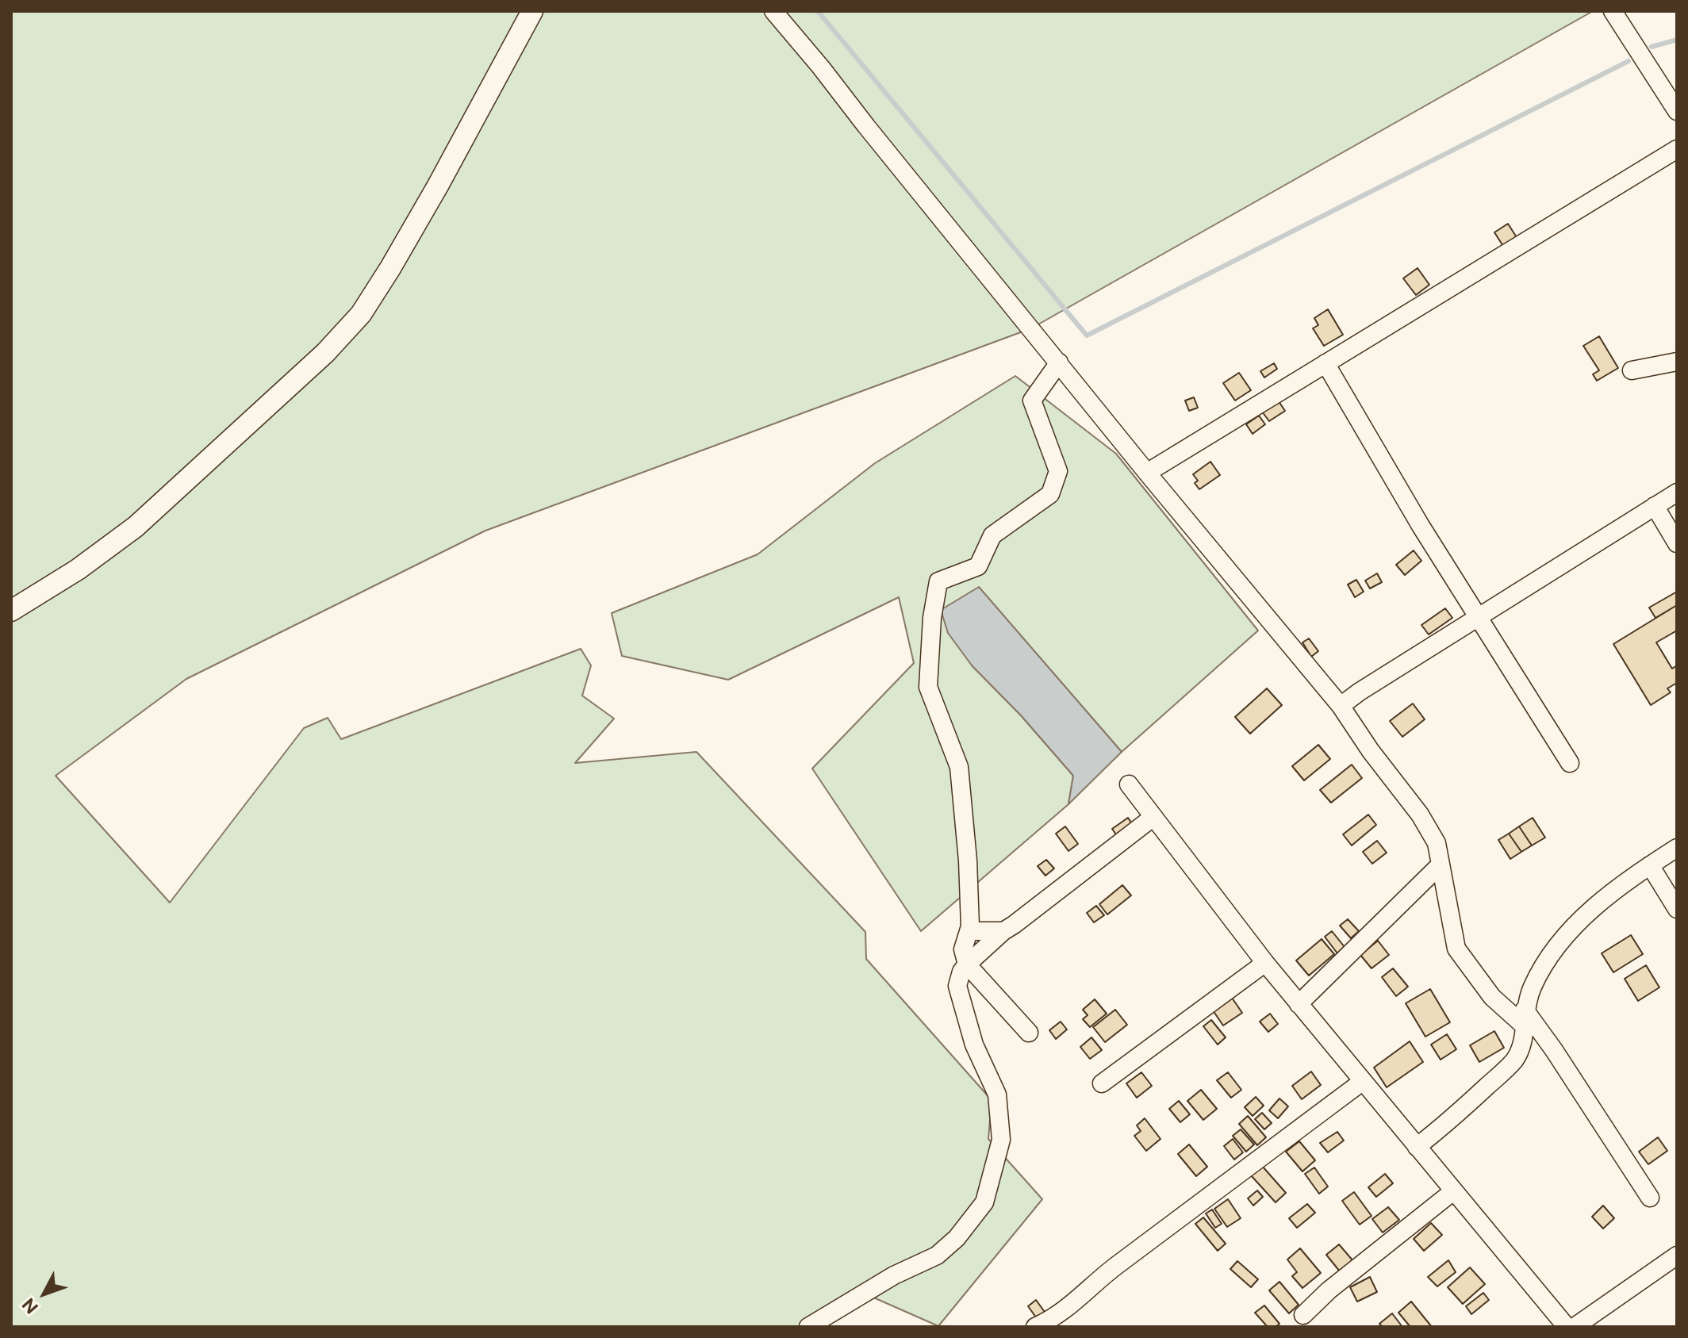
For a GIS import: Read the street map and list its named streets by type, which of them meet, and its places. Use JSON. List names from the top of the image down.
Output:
{
  "north": "bottom left"
}
